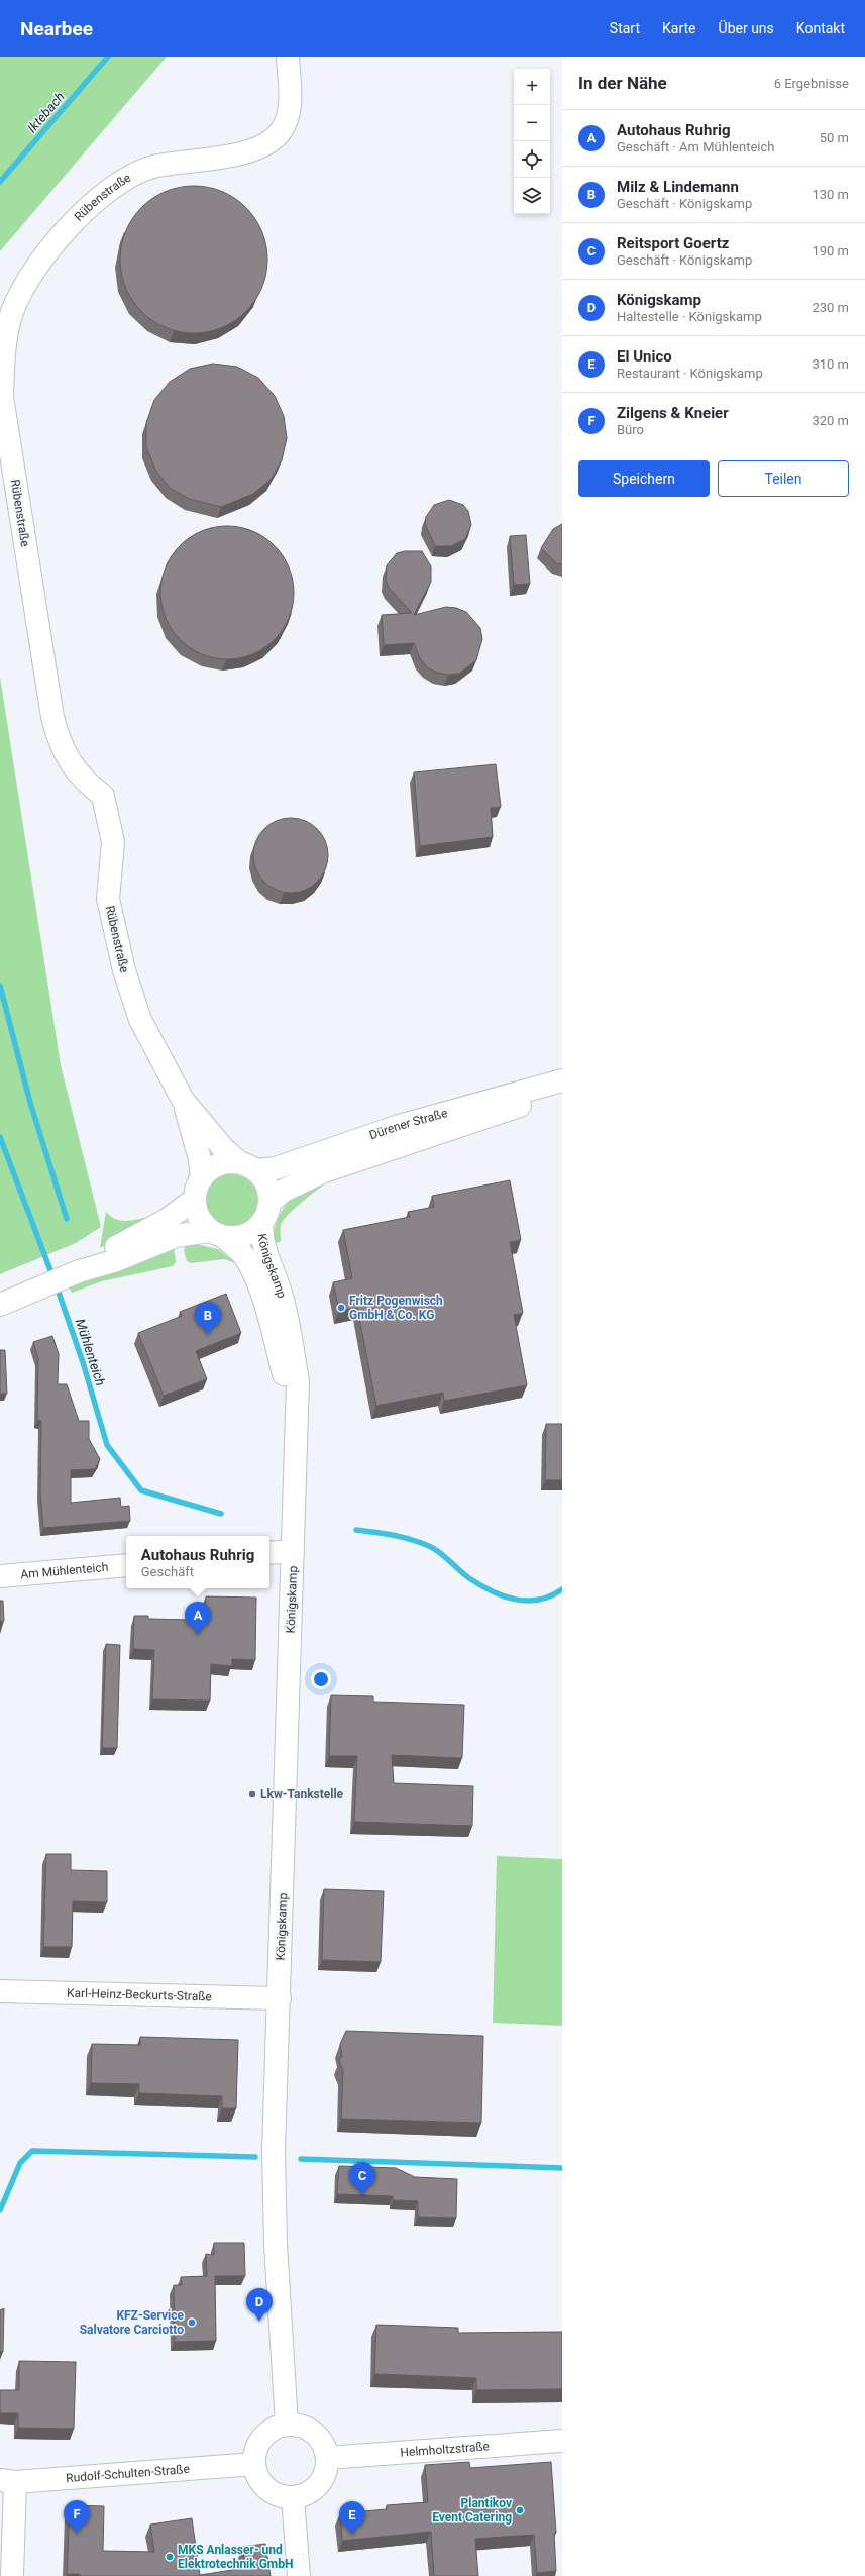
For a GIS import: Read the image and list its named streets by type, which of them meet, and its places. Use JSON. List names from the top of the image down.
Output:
{
  "streets": {
    "street": [
      "Rübenstraße",
      "Dürener Straße",
      "Königskamp",
      "Am Mühlenteich",
      "Karl-Heinz-Beckurts-Straße",
      "Helmholtzstraße",
      "Rudolf-Schulten-Straße"
    ]
  },
  "crossings": [
    ["Rübenstraße", "Dürener Straße"],
    ["Rübenstraße", "Königskamp"],
    ["Dürener Straße", "Königskamp"],
    ["Königskamp", "Karl-Heinz-Beckurts-Straße"],
    ["Königskamp", "Helmholtzstraße"],
    ["Königskamp", "Rudolf-Schulten-Straße"],
    ["Helmholtzstraße", "Rudolf-Schulten-Straße"]
  ],
  "water": ["Iktebach", "Mühlenteich"],
  "places": [
    "Fritz Pogenwisch GmbH & Co. KG",
    "Lkw-Tankstelle",
    "KFZ-Service Salvatore Carciotto",
    "Plantikov Event Catering",
    "MKS Anlasser- und Elektrotechnik GmbH"
  ],
  "page": {
    "header": "Nearbee",
    "nav": [
      "Start",
      "Karte",
      "Über uns",
      "Kontakt"
    ],
    "heading": ["In der Nähe", "6 Ergebnisse"],
    "map_buttons": ["+", "−"],
    "list": [
      {
        "mark": "A",
        "name": "Autohaus Ruhrig",
        "note": "Geschäft · Am Mühlenteich",
        "value": "50 m"
      },
      {
        "mark": "B",
        "name": "Milz & Lindemann",
        "note": "Geschäft · Königskamp",
        "value": "130 m"
      },
      {
        "mark": "C",
        "name": "Reitsport Goertz",
        "note": "Geschäft · Königskamp",
        "value": "190 m"
      },
      {
        "mark": "D",
        "name": "Königskamp",
        "note": "Haltestelle · Königskamp",
        "value": "230 m"
      },
      {
        "mark": "E",
        "name": "El Unico",
        "note": "Restaurant · Königskamp",
        "value": "310 m"
      },
      {
        "mark": "F",
        "name": "Zilgens & Kneier",
        "note": "Büro",
        "value": "320 m"
      }
    ],
    "buttons": ["Speichern", "Teilen"],
    "pins": [
      "B",
      "A",
      "C",
      "D",
      "F",
      "E"
    ],
    "popup": ["Autohaus Ruhrig", "Geschäft"]
  }
}
